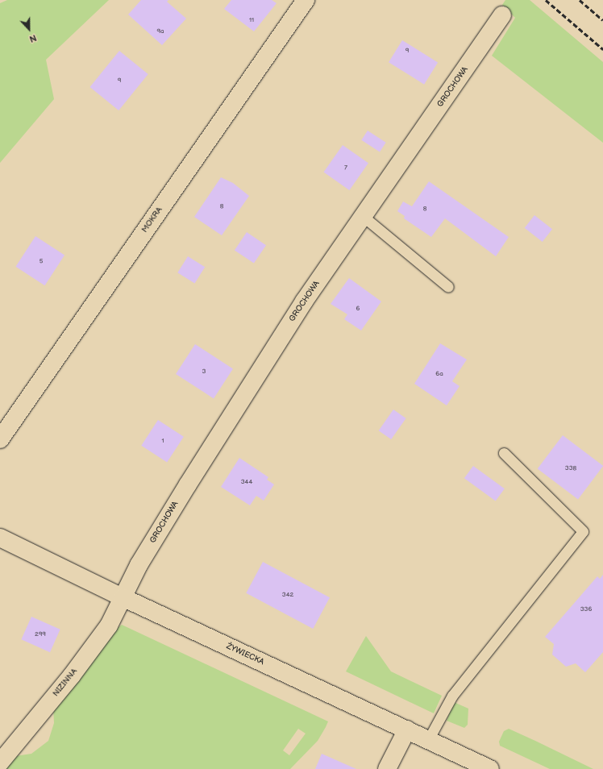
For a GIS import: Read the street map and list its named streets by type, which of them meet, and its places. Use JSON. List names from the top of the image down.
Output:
{
  "streets": {
    "street": [
      "GROCHOWA",
      "MOKRA",
      "ŻYWIECKA",
      "NIZINNA"
    ]
  },
  "crossings": [
    ["GROCHOWA", "ŻYWIECKA"],
    ["GROCHOWA", "NIZINNA"],
    ["ŻYWIECKA", "NIZINNA"]
  ],
  "house_numbers": [
    "11",
    "9a",
    "9",
    "9",
    "7",
    "8",
    "8",
    "5",
    "6",
    "3",
    "6a",
    "1",
    "338",
    "344",
    "342",
    "336",
    "299"
  ],
  "north": "bottom"
}
